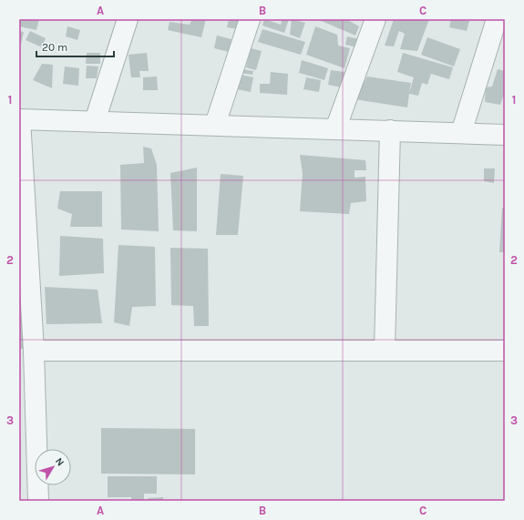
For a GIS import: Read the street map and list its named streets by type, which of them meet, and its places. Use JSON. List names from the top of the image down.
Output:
{
  "scale_bar": "20 m",
  "north": "top right",
  "grid": {
    "columns": ["A", "B", "C"],
    "rows": ["1", "2", "3"]
  }
}
